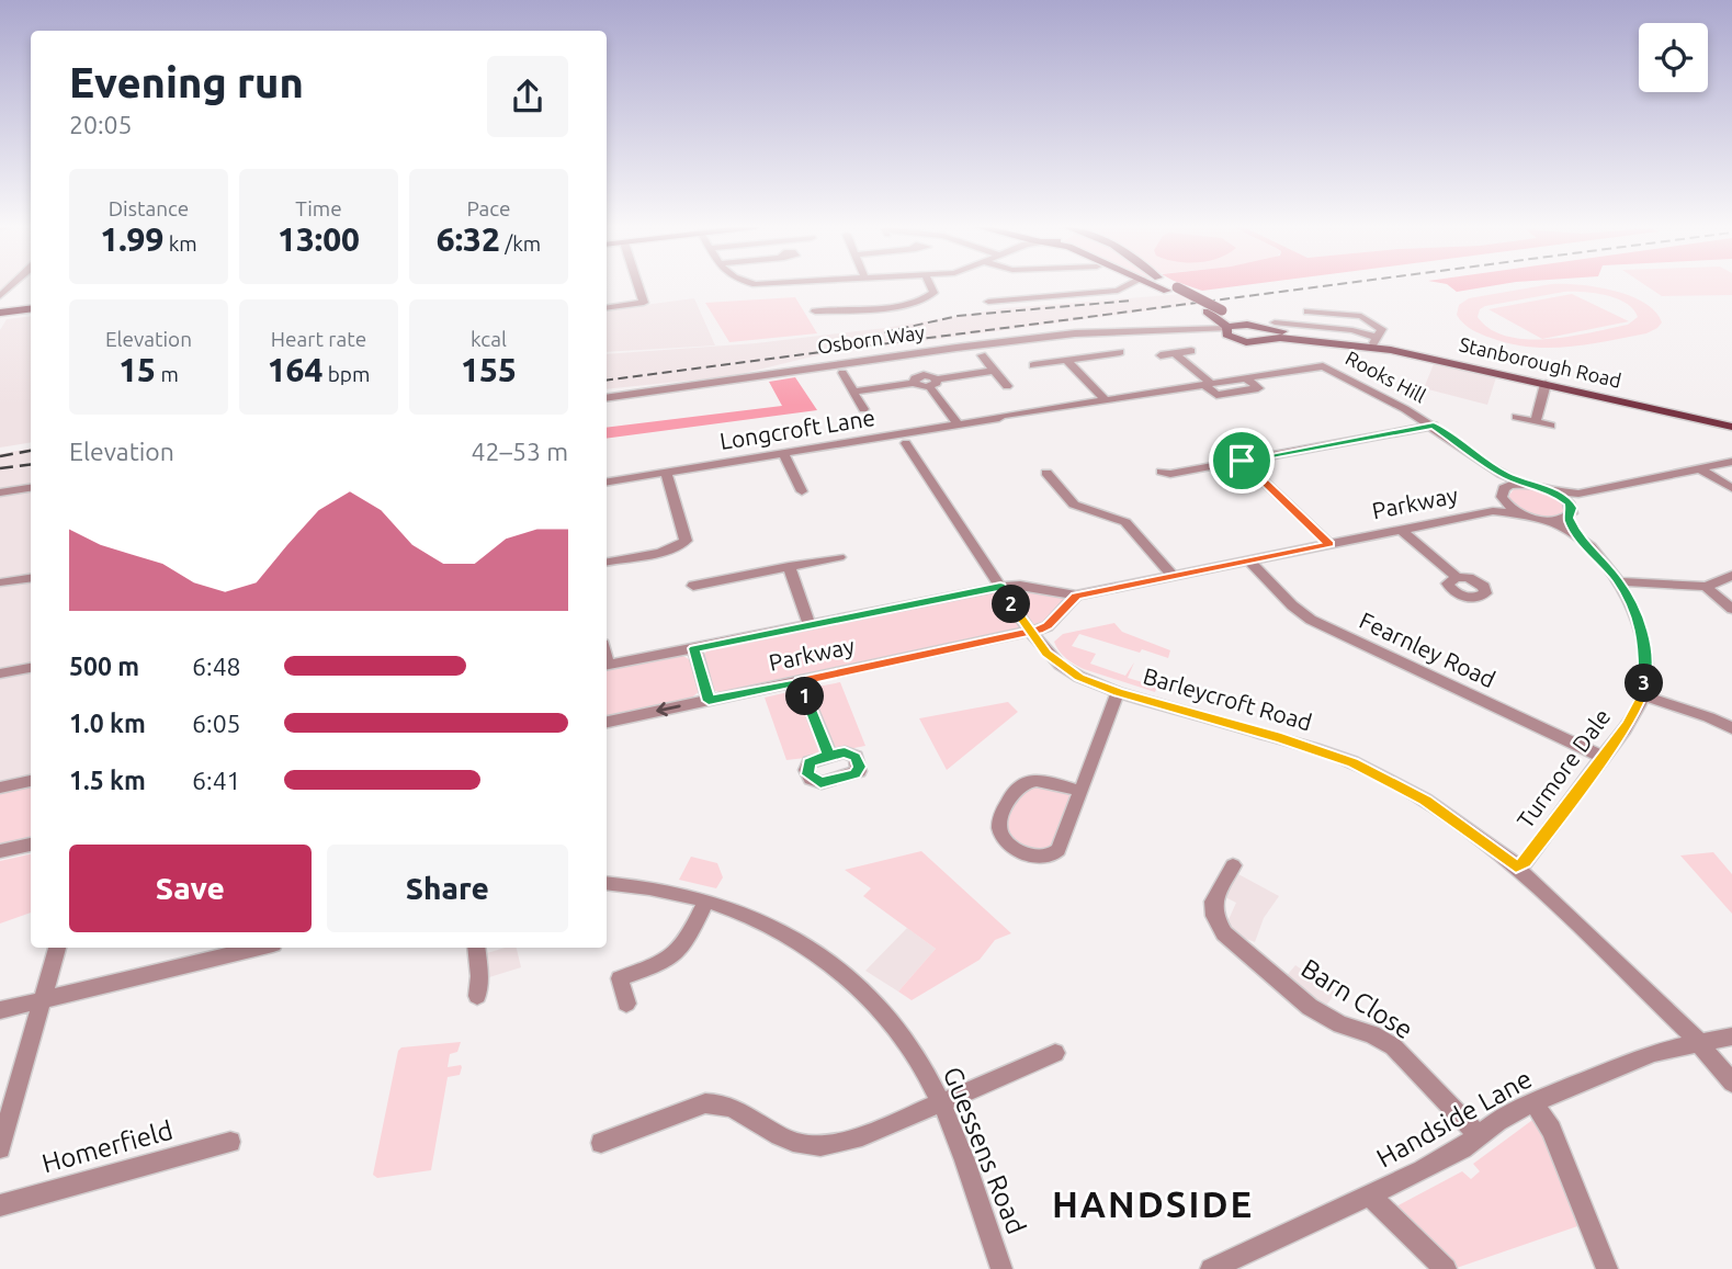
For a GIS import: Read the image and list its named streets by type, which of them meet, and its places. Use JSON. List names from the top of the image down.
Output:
{
  "streets": {
    "main road": ["Stanborough Road"],
    "street": [
      "Osborn Way",
      "Rooks Hill",
      "Longcroft Lane",
      "Parkway",
      "Fearnley Road",
      "Barleycroft Road",
      "Turmore Dale",
      "Barn Close",
      "Handside Lane",
      "Homerfield",
      "Guessens Road"
    ]
  },
  "crossings": [
    ["Osborn Way", "Stanborough Road"],
    ["Rooks Hill", "Longcroft Lane"],
    ["Parkway", "Fearnley Road"],
    ["Parkway", "Barleycroft Road"],
    ["Parkway", "Turmore Dale"],
    ["Fearnley Road", "Turmore Dale"],
    ["Barleycroft Road", "Turmore Dale"],
    ["Barleycroft Road", "Handside Lane"],
    ["Barn Close", "Handside Lane"]
  ],
  "districts": ["HANDSIDE"],
  "page": {
    "heading": ["Evening run", "20:05"],
    "stats": [
      ["Distance", "1.99 km"],
      ["Time", "13:00"],
      ["Pace", "6:32 /km"],
      ["Elevation", "15 m"],
      ["Heart rate", "164 bpm"],
      ["kcal", "155"]
    ],
    "chart": ["Elevation", "42–53 m"],
    "pins": ["2", "3", "1"],
    "list": [
      {
        "name": "500 m",
        "note": "6:48"
      },
      {
        "name": "1.0 km",
        "note": "6:05"
      },
      {
        "name": "1.5 km",
        "note": "6:41"
      }
    ],
    "buttons": ["Save", "Share"]
  }
}
